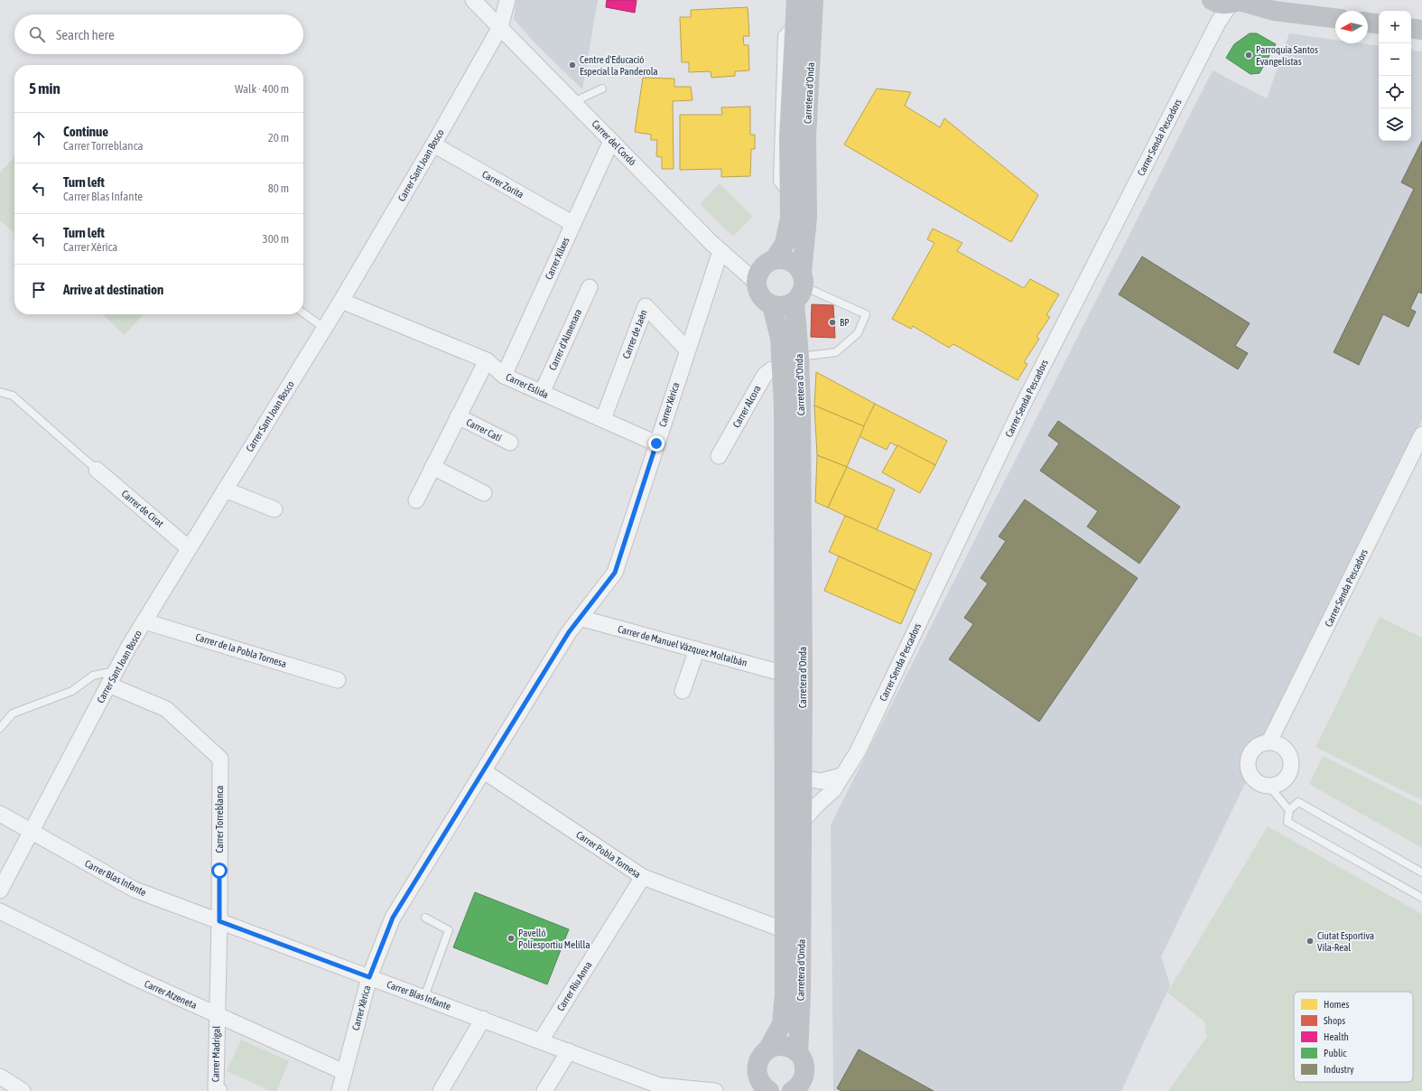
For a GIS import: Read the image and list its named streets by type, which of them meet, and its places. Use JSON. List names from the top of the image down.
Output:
{
  "streets": {
    "main road": ["Carretera d'Onda"],
    "street": [
      "Carrer Senda Pescadors",
      "Carrer del Cordó",
      "Carrer Sant Joan Bosco",
      "Carrer Zorita",
      "Carrer Xilxes",
      "Carrer de Jaén",
      "Carrer d'Almenara",
      "Carrer Eslida",
      "Carrer Xèrica",
      "Carrer Alcora",
      "Carrer Catí",
      "Carrer de Cirat",
      "Carrer de Manuel Vázquez Moltalbán",
      "Carrer de la Pobla Tornesa",
      "Carrer Torreblanca",
      "Carrer Pobla Tornesa",
      "Carrer Blas Infante",
      "Carrer Riu Anna",
      "Carrer Atzeneta",
      "Carrer Madrigal"
    ]
  },
  "crossings": [
    ["Carretera d'Onda", "Carrer Senda Pescadors"],
    ["Carretera d'Onda", "Carrer del Cordó"],
    ["Carretera d'Onda", "Carrer Alcora"],
    ["Carretera d'Onda", "Carrer de Manuel Vázquez Moltalbán"],
    ["Carretera d'Onda", "Carrer Pobla Tornesa"],
    ["Carrer del Cordó", "Carrer Sant Joan Bosco"],
    ["Carrer del Cordó", "Carrer Xilxes"],
    ["Carrer del Cordó", "Carrer Xèrica"],
    ["Carrer Sant Joan Bosco", "Carrer Zorita"],
    ["Carrer Sant Joan Bosco", "Carrer Eslida"],
    ["Carrer Sant Joan Bosco", "Carrer de Cirat"],
    ["Carrer Sant Joan Bosco", "Carrer de la Pobla Tornesa"],
    ["Carrer Sant Joan Bosco", "Carrer Torreblanca"],
    ["Carrer Sant Joan Bosco", "Carrer Blas Infante"],
    ["Carrer Zorita", "Carrer Xilxes"],
    ["Carrer Xilxes", "Carrer Eslida"],
    ["Carrer de Jaén", "Carrer Eslida"],
    ["Carrer de Jaén", "Carrer Xèrica"],
    ["Carrer d'Almenara", "Carrer Eslida"],
    ["Carrer Eslida", "Carrer Xèrica"],
    ["Carrer Xèrica", "Carrer de Manuel Vázquez Moltalbán"],
    ["Carrer Xèrica", "Carrer Pobla Tornesa"],
    ["Carrer Xèrica", "Carrer Blas Infante"],
    ["Carrer Xèrica", "Carrer Atzeneta"],
    ["Carrer Torreblanca", "Carrer Blas Infante"],
    ["Carrer Torreblanca", "Carrer Atzeneta"],
    ["Carrer Torreblanca", "Carrer Madrigal"],
    ["Carrer Pobla Tornesa", "Carrer Riu Anna"],
    ["Carrer Blas Infante", "Carrer Riu Anna"],
    ["Carrer Atzeneta", "Carrer Madrigal"]
  ],
  "places": [
    "Parroquia Santos Evangelistas",
    "Centre d'Educació Especial la Panderola",
    "BP",
    "Pavelló Poliesportiu Melilla",
    "Ciutat Esportiva Vila-Real"
  ],
  "legend": [
    "Homes",
    "Shops",
    "Health",
    "Public",
    "Industry"
  ],
  "north": "left",
  "page": {
    "map_buttons": ["+", "−"],
    "search": "Search here",
    "heading": ["5 min", "Walk · 400 m"],
    "list": [
      ["Continue", "Carrer Torreblanca", "20 m"],
      ["Turn left", "Carrer Blas Infante", "80 m"],
      ["Turn left", "Carrer Xèrica", "300 m"],
      "Arrive at destination"
    ]
  }
}
